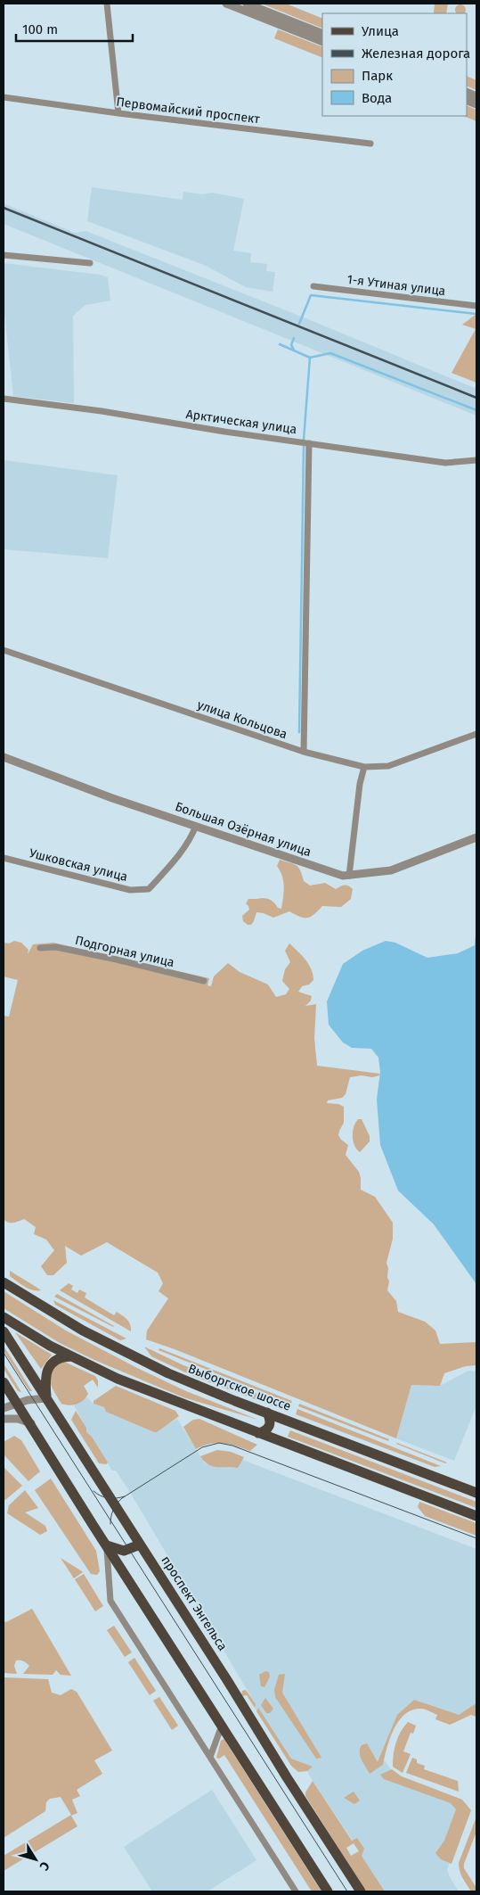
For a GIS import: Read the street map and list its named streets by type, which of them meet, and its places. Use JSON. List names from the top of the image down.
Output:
{
  "streets": {
    "main road": ["Выборгское шоссе", "проспект Энгельса"],
    "street": [
      "Первомайский проспект",
      "1-я Утиная улица",
      "Арктическая улица",
      "улица Кольцова",
      "Большая Озёрная улица",
      "Ушковская улица",
      "Подгорная улица"
    ]
  },
  "crossings": [
    ["Большая Озёрная улица", "Ушковская улица"]
  ],
  "legend": [
    "Улица",
    "Железная дорога",
    "Парк",
    "Вода"
  ],
  "scale_bar": "100 m",
  "north": "bottom right"
}
